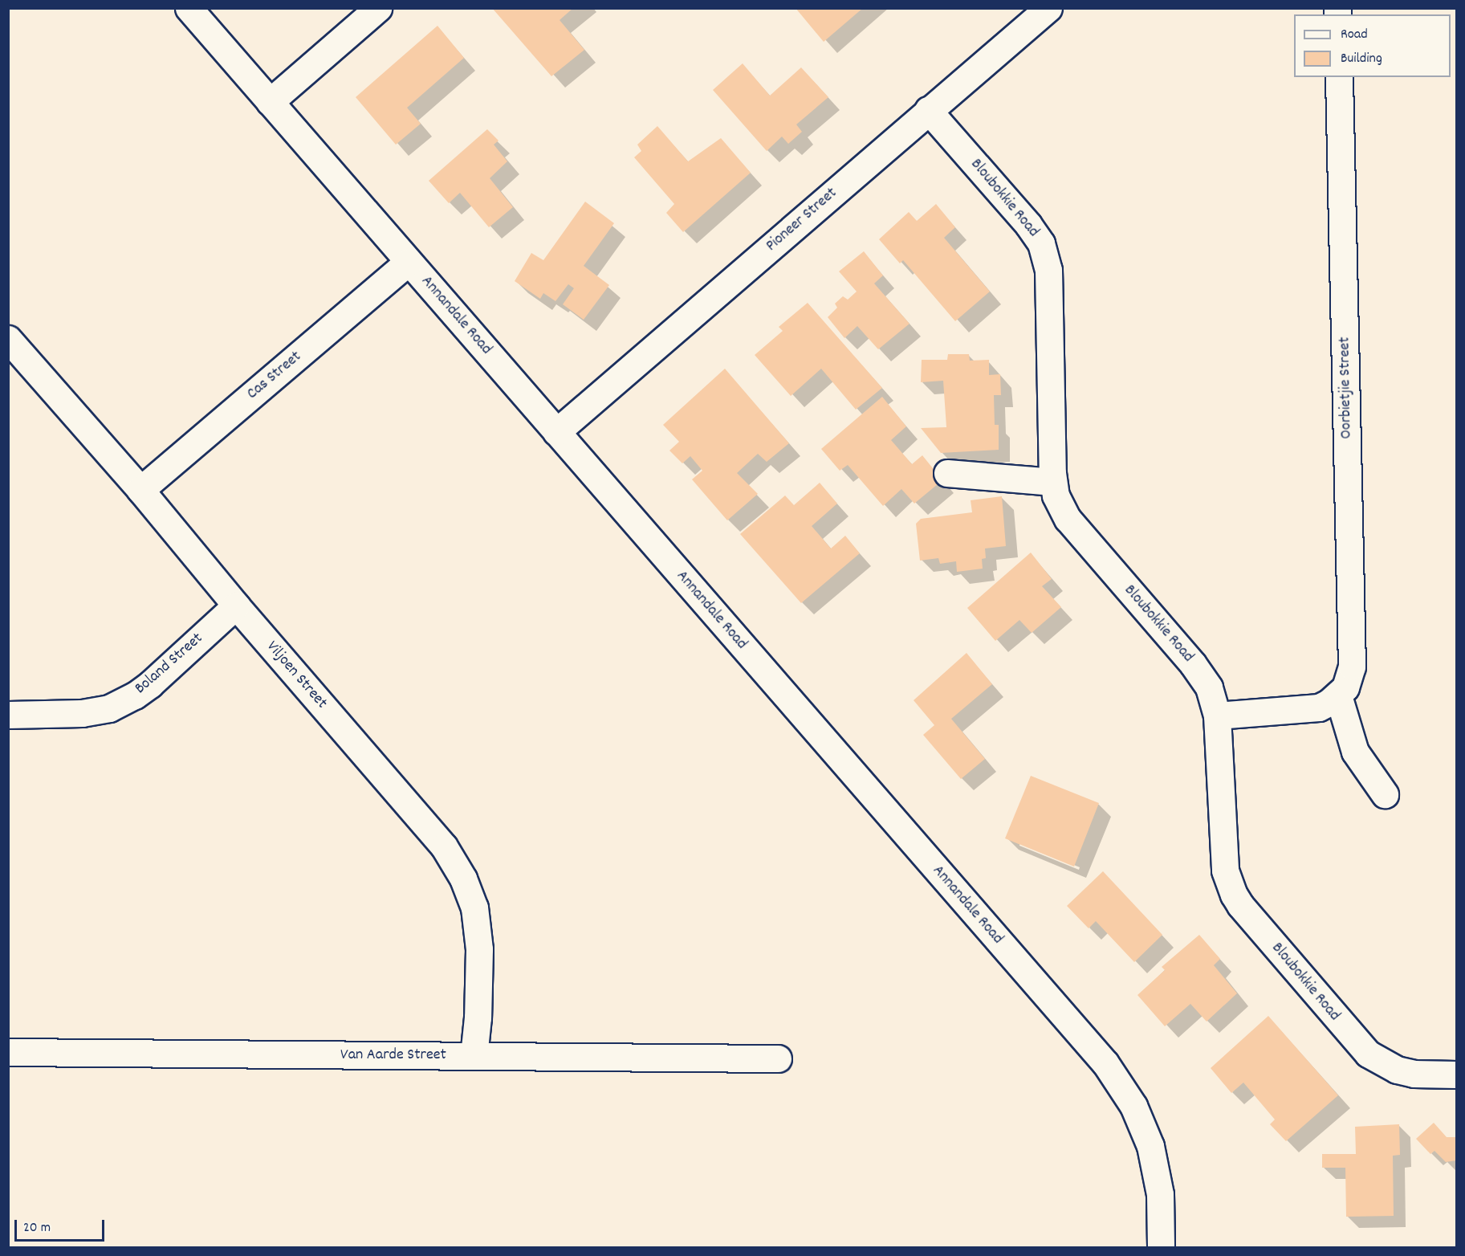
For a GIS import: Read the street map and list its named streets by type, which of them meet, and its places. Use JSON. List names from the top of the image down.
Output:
{
  "streets": {
    "street": [
      "Bloubokkie Road",
      "Pioneer Street",
      "Annandale Road",
      "Cas Street",
      "Oorbietjie Street",
      "Boland Street",
      "Viljoen Street",
      "Van Aarde Street"
    ]
  },
  "crossings": [
    ["Bloubokkie Road", "Pioneer Street"],
    ["Pioneer Street", "Annandale Road"],
    ["Annandale Road", "Cas Street"],
    ["Cas Street", "Viljoen Street"],
    ["Boland Street", "Viljoen Street"],
    ["Viljoen Street", "Van Aarde Street"]
  ],
  "legend": ["Road", "Building"],
  "scale_bar": "20 m"
}
